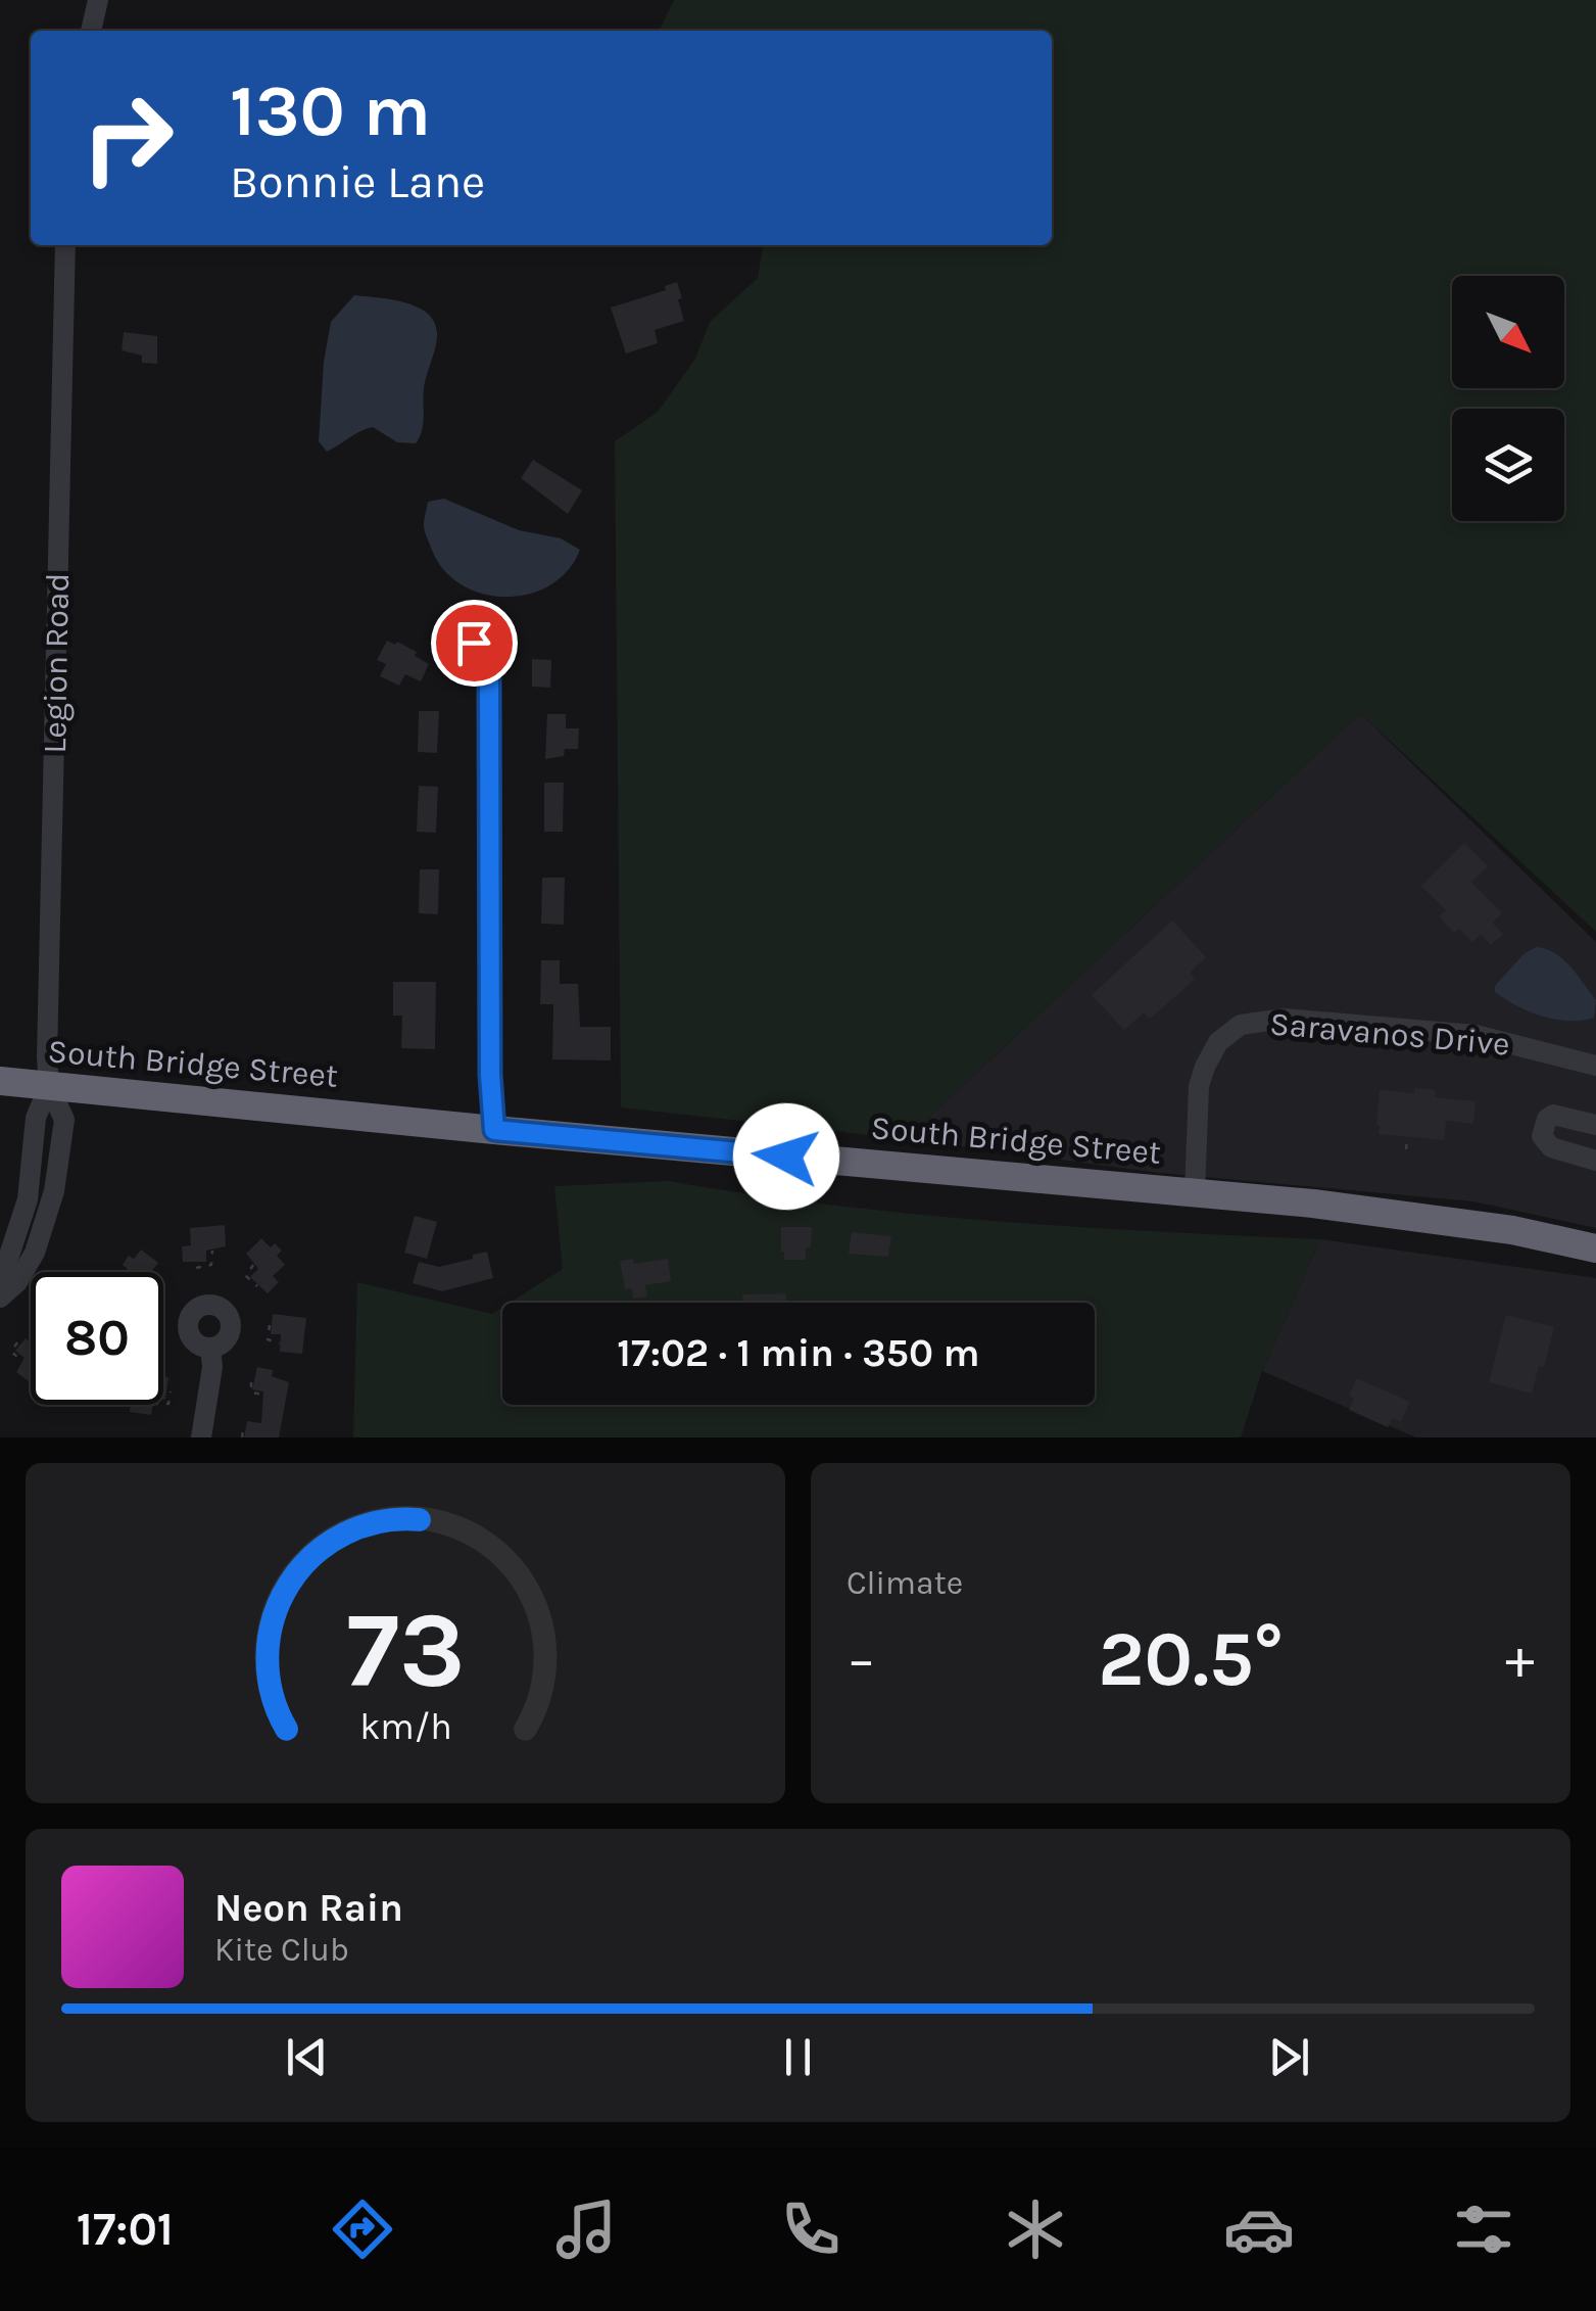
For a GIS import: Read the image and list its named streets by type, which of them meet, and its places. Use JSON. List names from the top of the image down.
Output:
{
  "streets": {
    "highway": ["South Bridge Street"],
    "street": ["Legion Road", "Saravanos Drive"]
  },
  "crossings": [
    ["Legion Road", "South Bridge Street"],
    ["Saravanos Drive", "South Bridge Street"]
  ],
  "north": "bottom right",
  "page": {
    "turn": ["130 m", "Bonnie Lane"],
    "limit": "80",
    "trip": "17:02 · 1 min · 350 m",
    "tile": "Climate",
    "heat": ["−", "20.5°", "+"],
    "song": ["Neon Rain", "Kite Club"],
    "tabs": "17:01",
    "gauge": ["73", "km/h"]
  }
}
